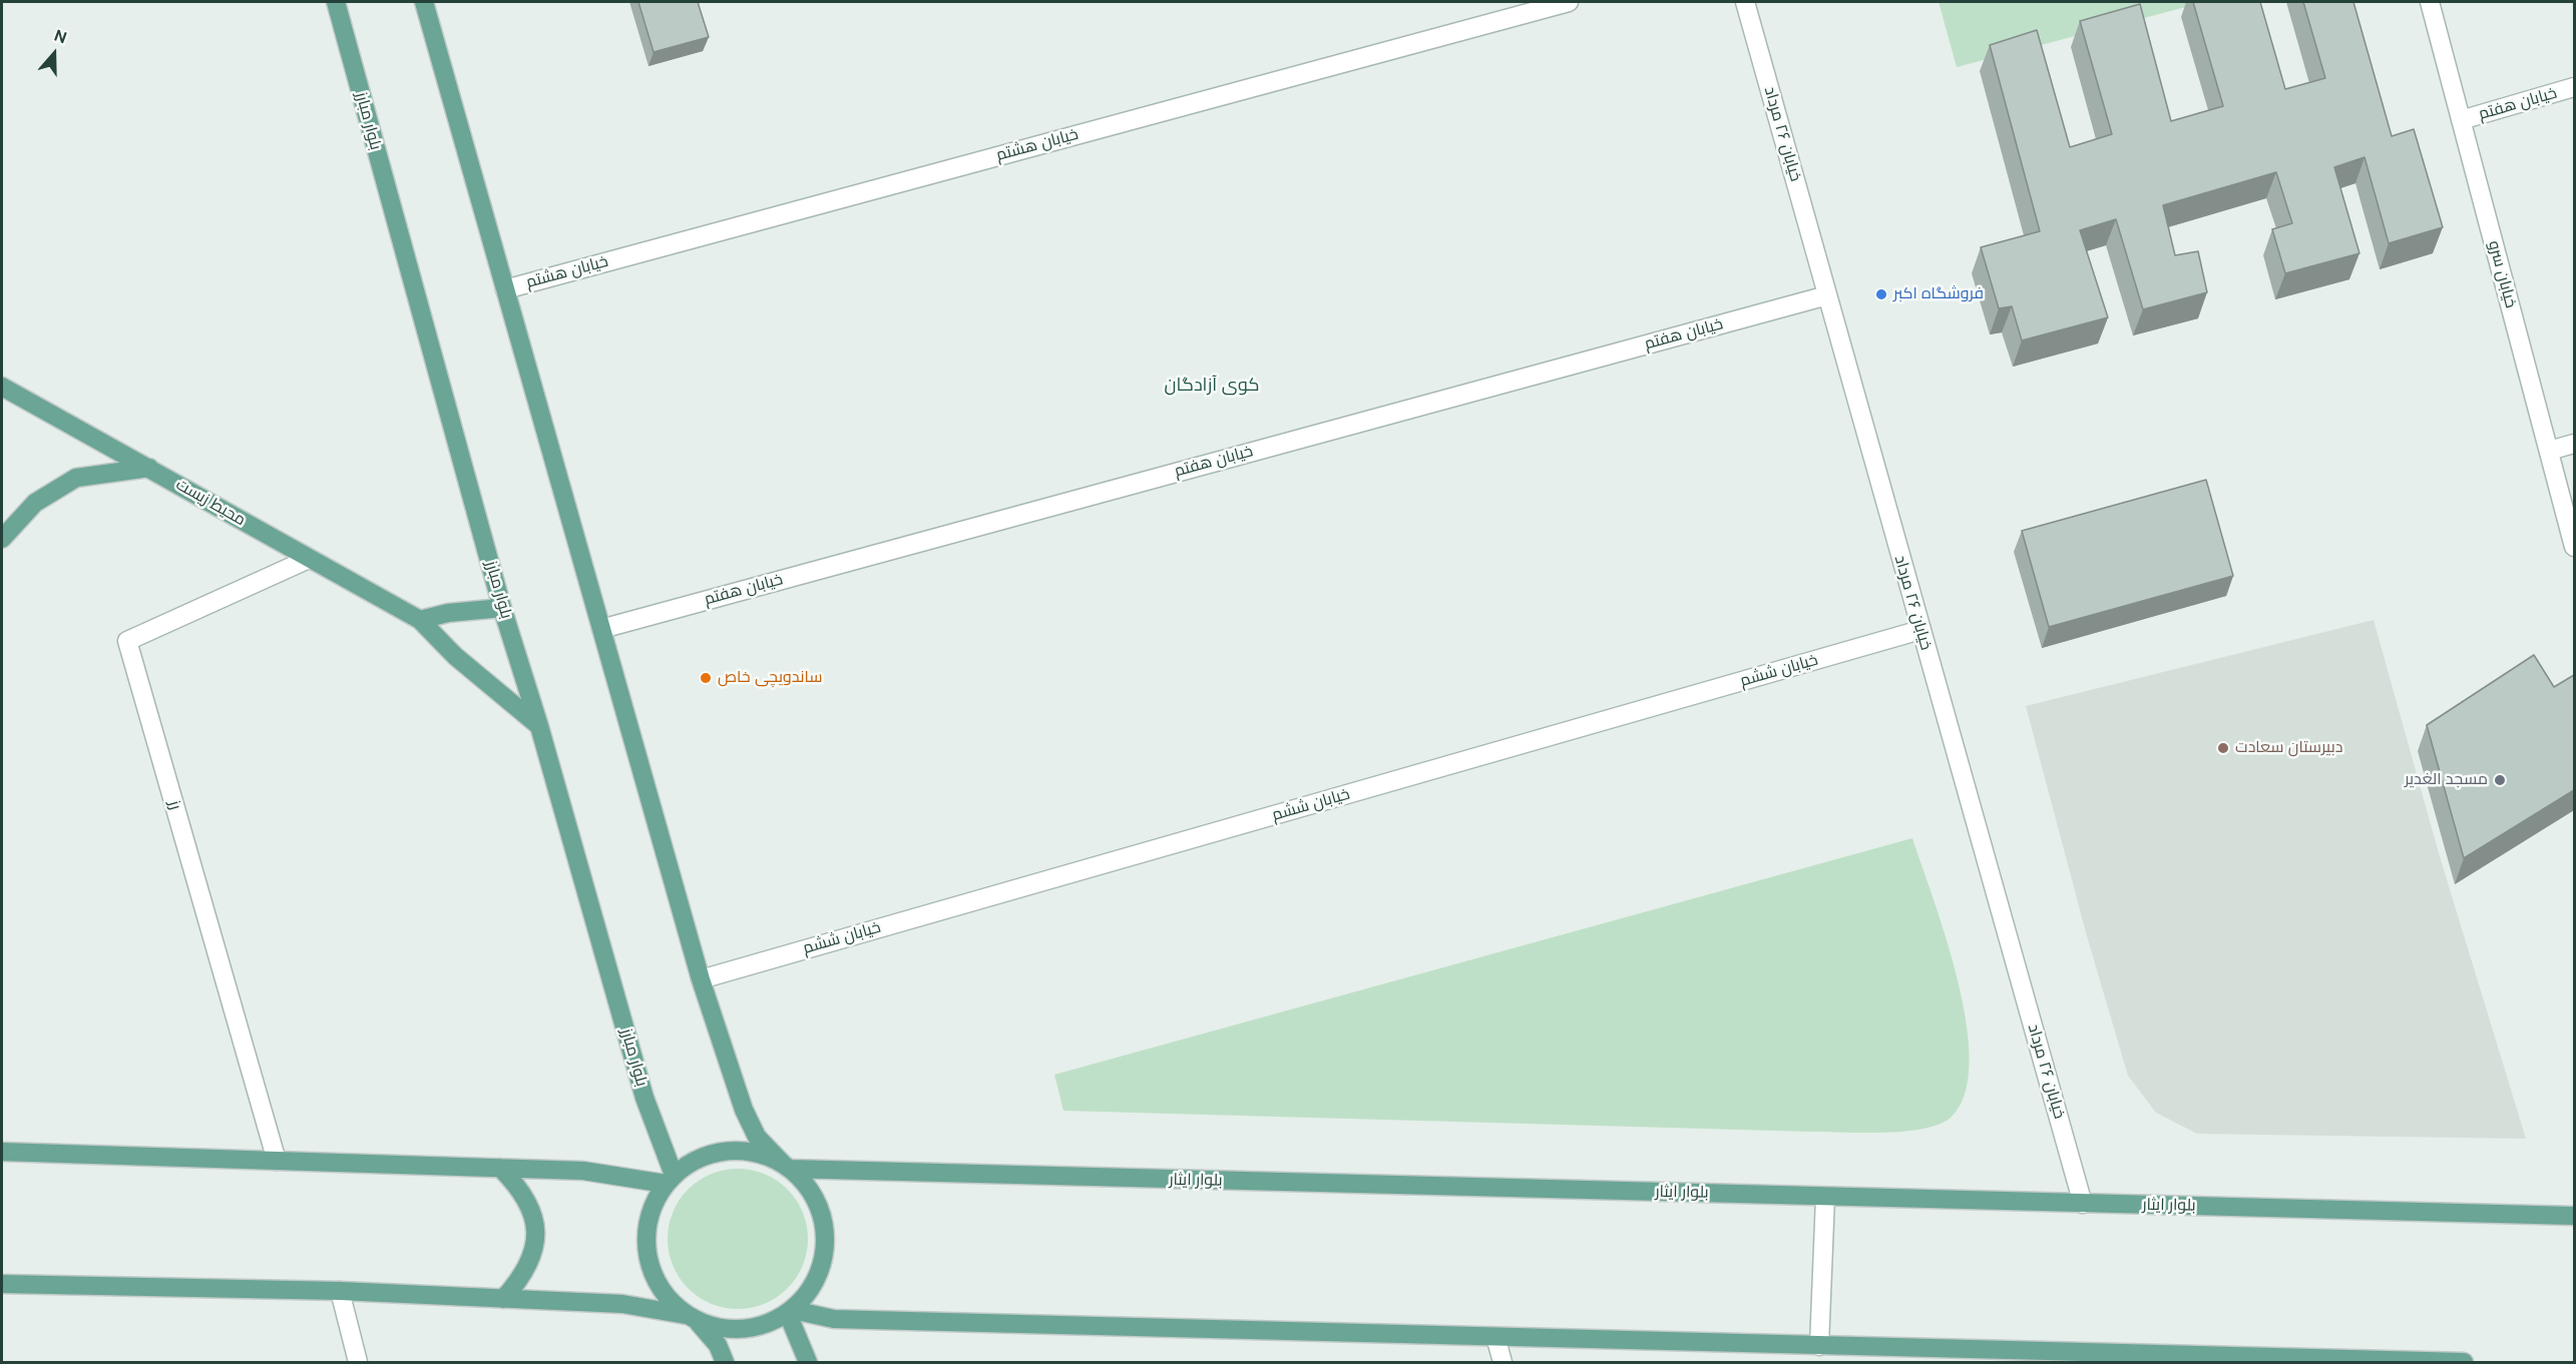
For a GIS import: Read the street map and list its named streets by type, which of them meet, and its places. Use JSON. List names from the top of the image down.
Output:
{
  "streets": {
    "main road": ["بلوار مبارز", "محیط زیست", "بلوار ایثار"],
    "street": [
      "خیابان هفتم",
      "خیابان ۲۶ مرداد",
      "خیابان هشتم",
      "خیابان سرو",
      "خیابان ششم",
      "رز"
    ]
  },
  "crossings": [
    ["خیابان هفتم", "خیابان ۲۶ مرداد"],
    ["خیابان هفتم", "خیابان سرو"],
    ["بلوار مبارز", "محیط زیست"],
    ["بلوار مبارز", "بلوار ایثار"],
    ["خیابان ۲۶ مرداد", "خیابان ششم"],
    ["خیابان ۲۶ مرداد", "بلوار ایثار"],
    ["محیط زیست", "رز"]
  ],
  "districts": ["کوی آزادگان"],
  "places": [
    "فروشگاه اکبر",
    "ساندویچی خاص",
    "دبیرستان سعادت",
    "مسجد الغدیر"
  ],
  "north": "top"
}
